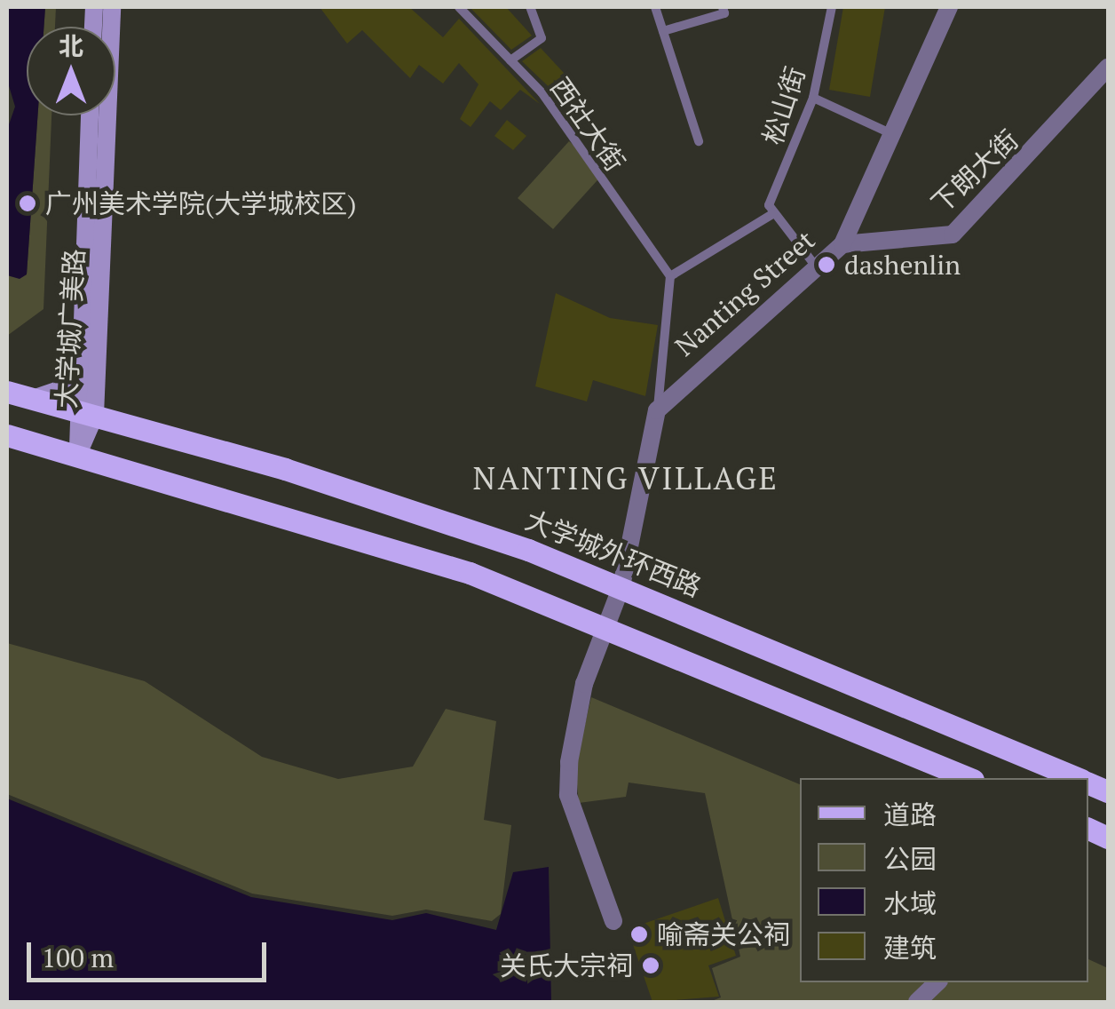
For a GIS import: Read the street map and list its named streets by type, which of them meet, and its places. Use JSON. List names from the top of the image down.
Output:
{
  "streets": {
    "main road": ["大学城广美路", "大学城外环西路"],
    "street": ["下朗大街", "Nanting Street"],
    "lane": ["松山街", "西社大街"]
  },
  "crossings": [
    ["下朗大街", "Nanting Street"],
    ["大学城广美路", "大学城外环西路"]
  ],
  "districts": ["NANTING VILLAGE"],
  "places": [
    "广州美术学院(大学城校区)",
    "dashenlin",
    "喻斋关公祠",
    "关氏大宗祠"
  ],
  "legend": [
    "道路",
    "公园",
    "水域",
    "建筑"
  ],
  "scale_bar": "100 m",
  "north": "top"
}
